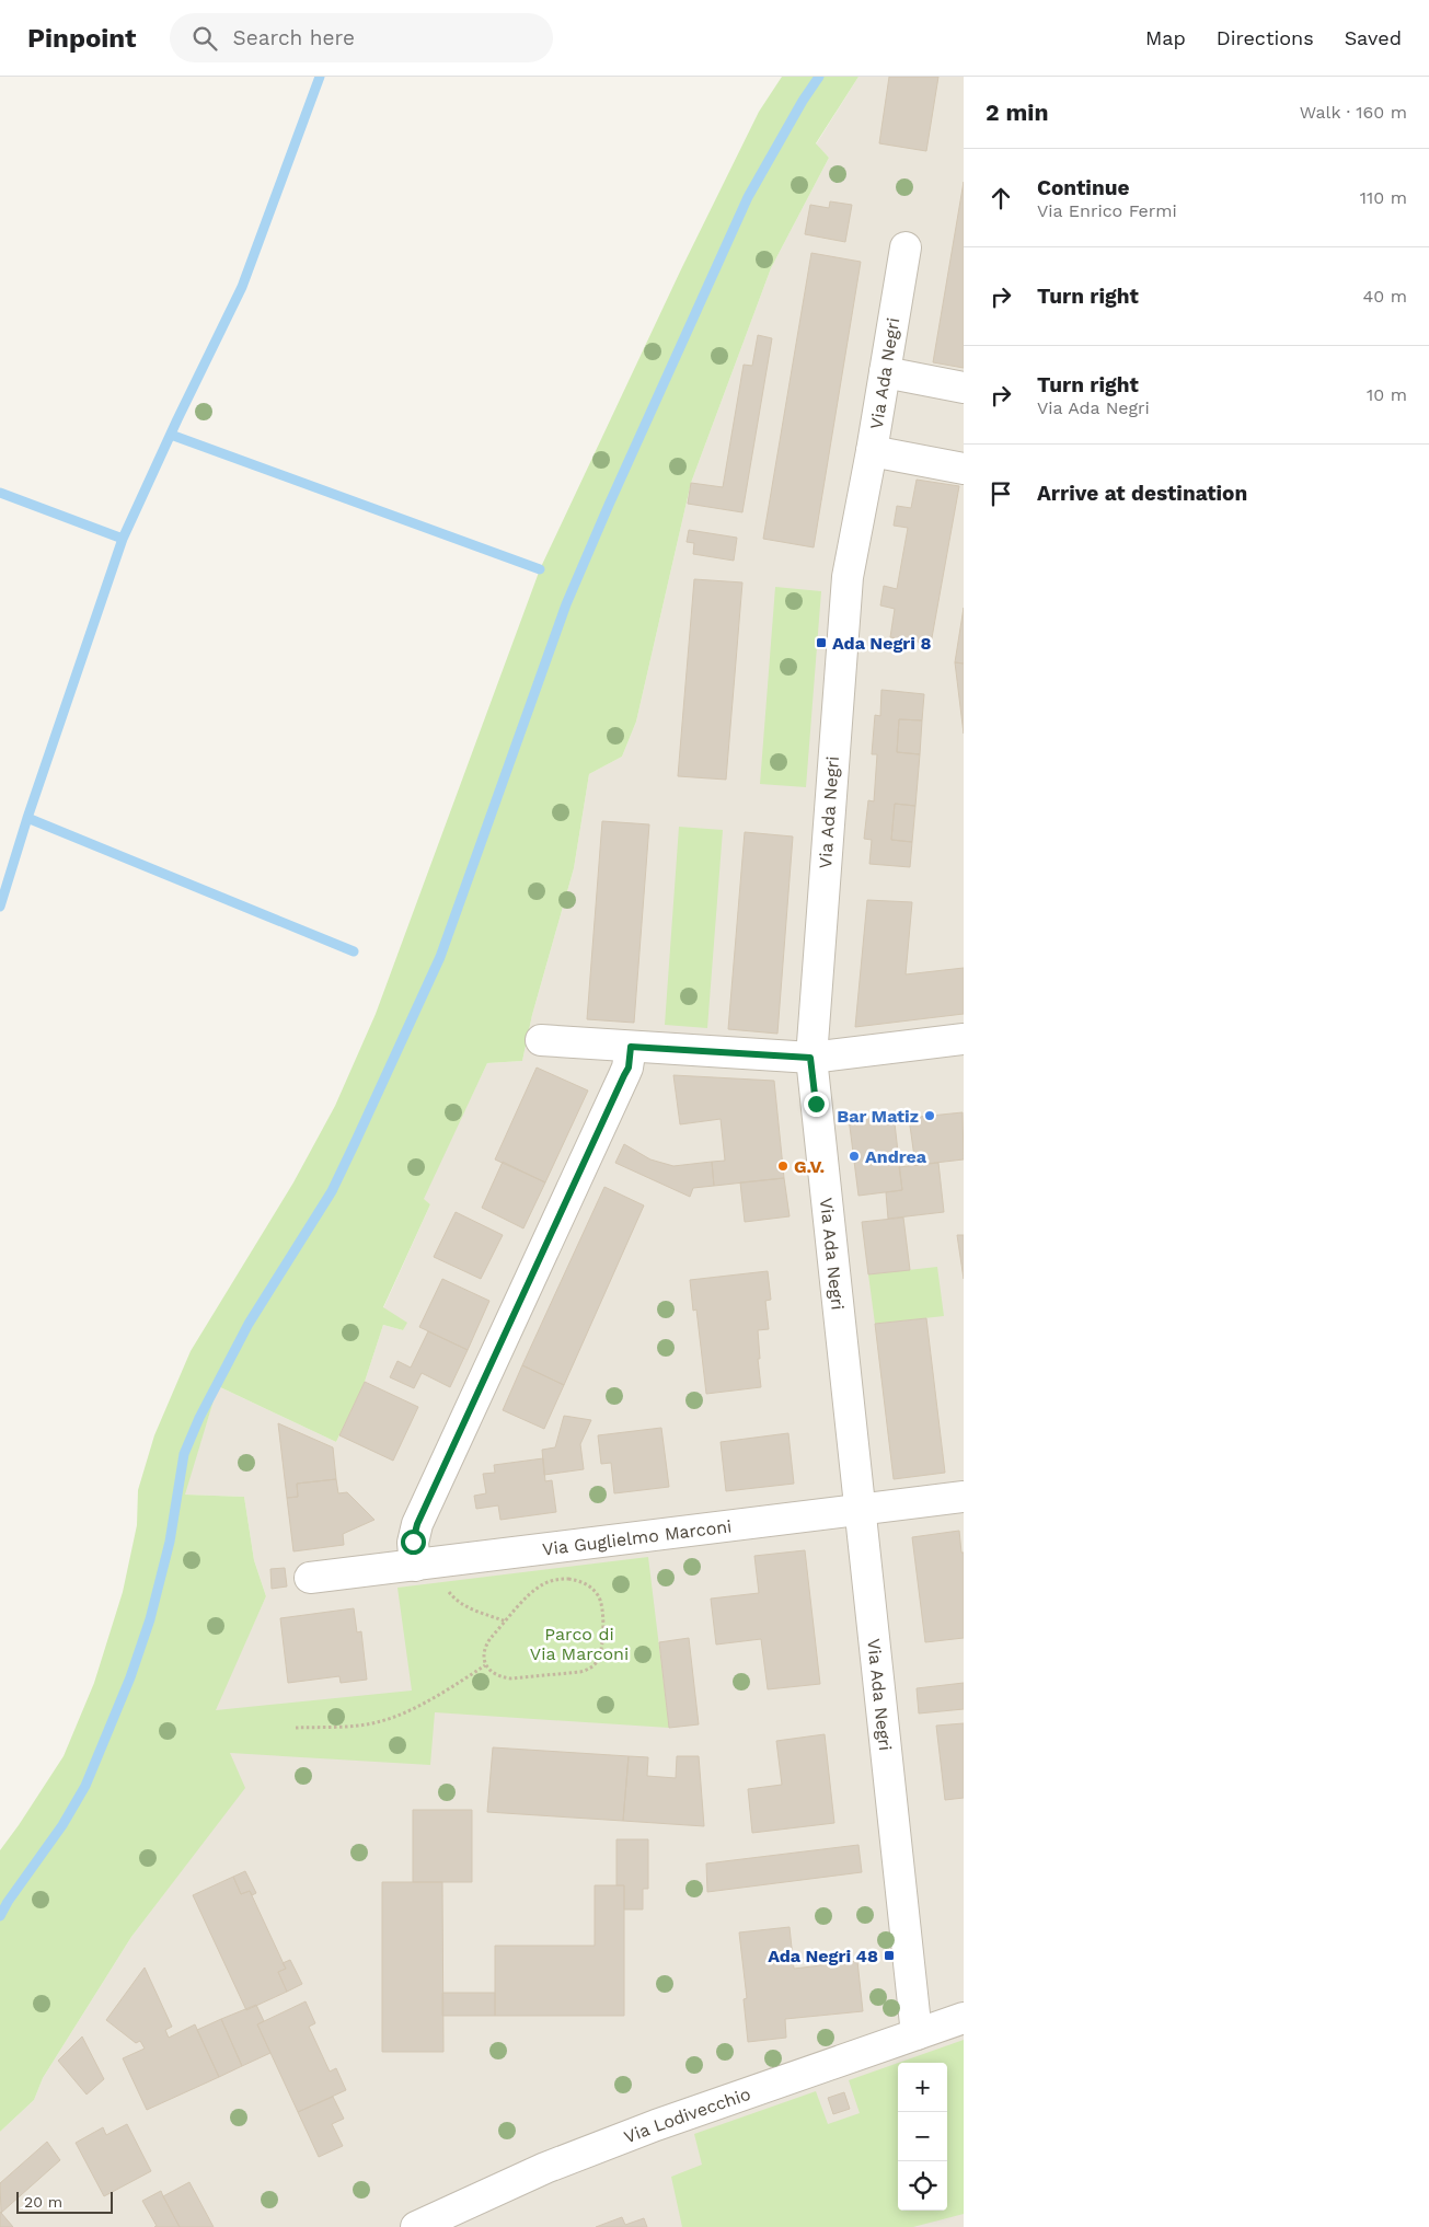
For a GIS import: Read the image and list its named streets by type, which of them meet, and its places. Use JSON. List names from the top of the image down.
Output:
{
  "streets": {
    "street": ["Via Ada Negri", "Via Guglielmo Marconi", "Via Lodivecchio"]
  },
  "crossings": [
    ["Via Ada Negri", "Via Guglielmo Marconi"],
    ["Via Ada Negri", "Via Lodivecchio"]
  ],
  "parks": ["Parco di Via Marconi"],
  "places": {
    "transit": ["Ada Negri 8", "Ada Negri 48"],
    "other": ["Bar Matiz", "Andrea", "G.V."]
  },
  "scale_bar": "20 m",
  "page": {
    "header": "Pinpoint",
    "search": "Search here",
    "nav": ["Map", "Directions", "Saved"],
    "heading": ["2 min", "Walk · 160 m"],
    "list": [
      ["Continue", "Via Enrico Fermi", "110 m"],
      ["Turn right", "40 m"],
      ["Turn right", "Via Ada Negri", "10 m"],
      "Arrive at destination"
    ],
    "map_buttons": ["+", "−"],
    "scale": "20 m"
  }
}
